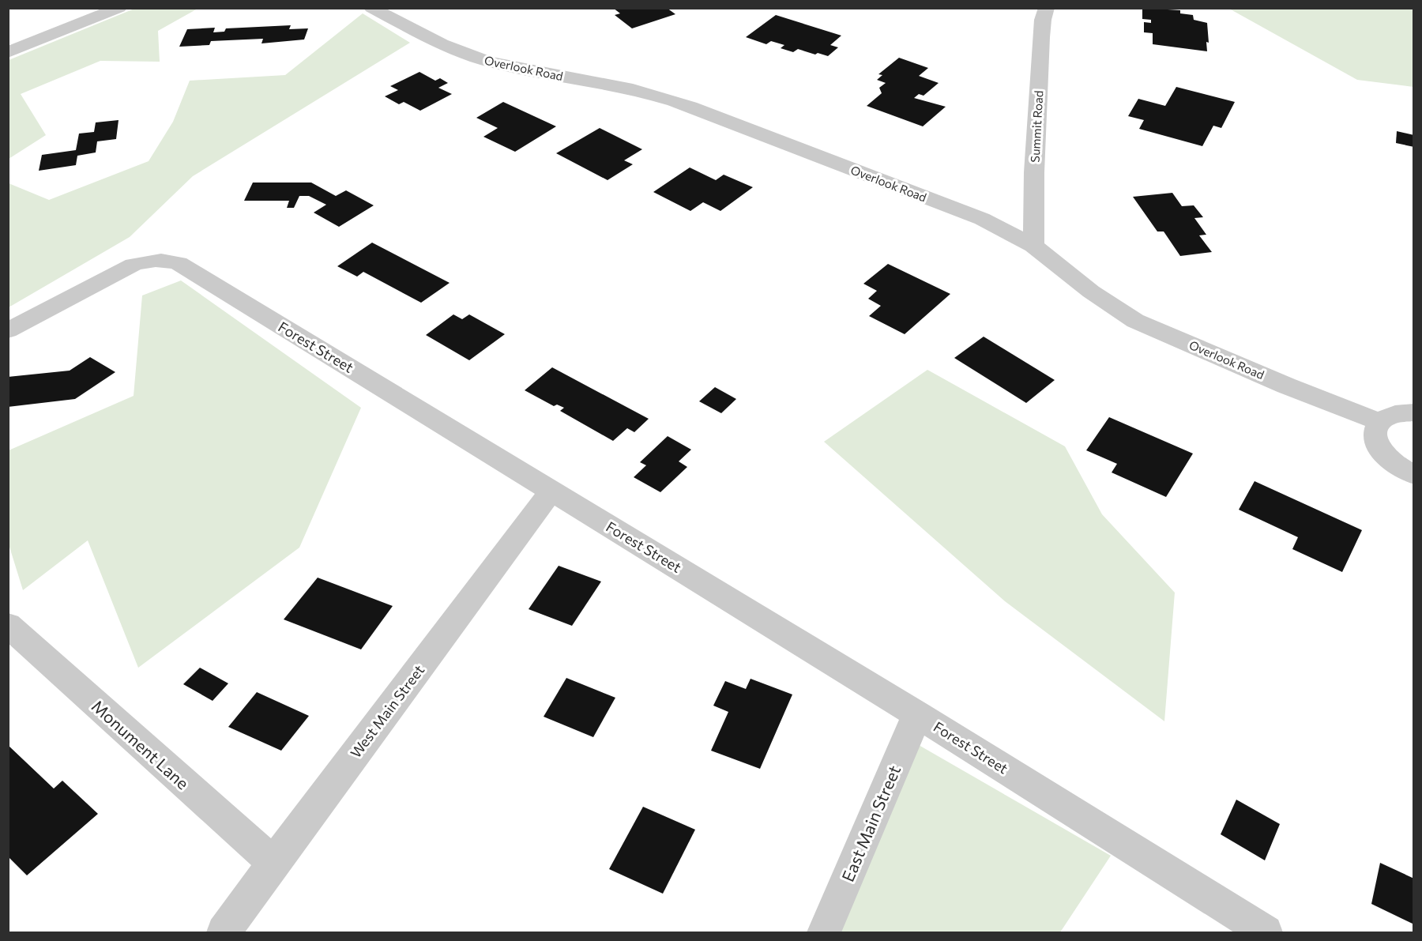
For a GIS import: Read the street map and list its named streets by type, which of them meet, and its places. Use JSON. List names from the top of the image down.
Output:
{
  "streets": {
    "street": [
      "Overlook Road",
      "Summit Road",
      "Forest Street",
      "West Main Street",
      "Monument Lane",
      "East Main Street"
    ]
  },
  "crossings": [
    ["Overlook Road", "Summit Road"],
    ["Forest Street", "West Main Street"],
    ["Forest Street", "East Main Street"],
    ["West Main Street", "Monument Lane"]
  ]
}
